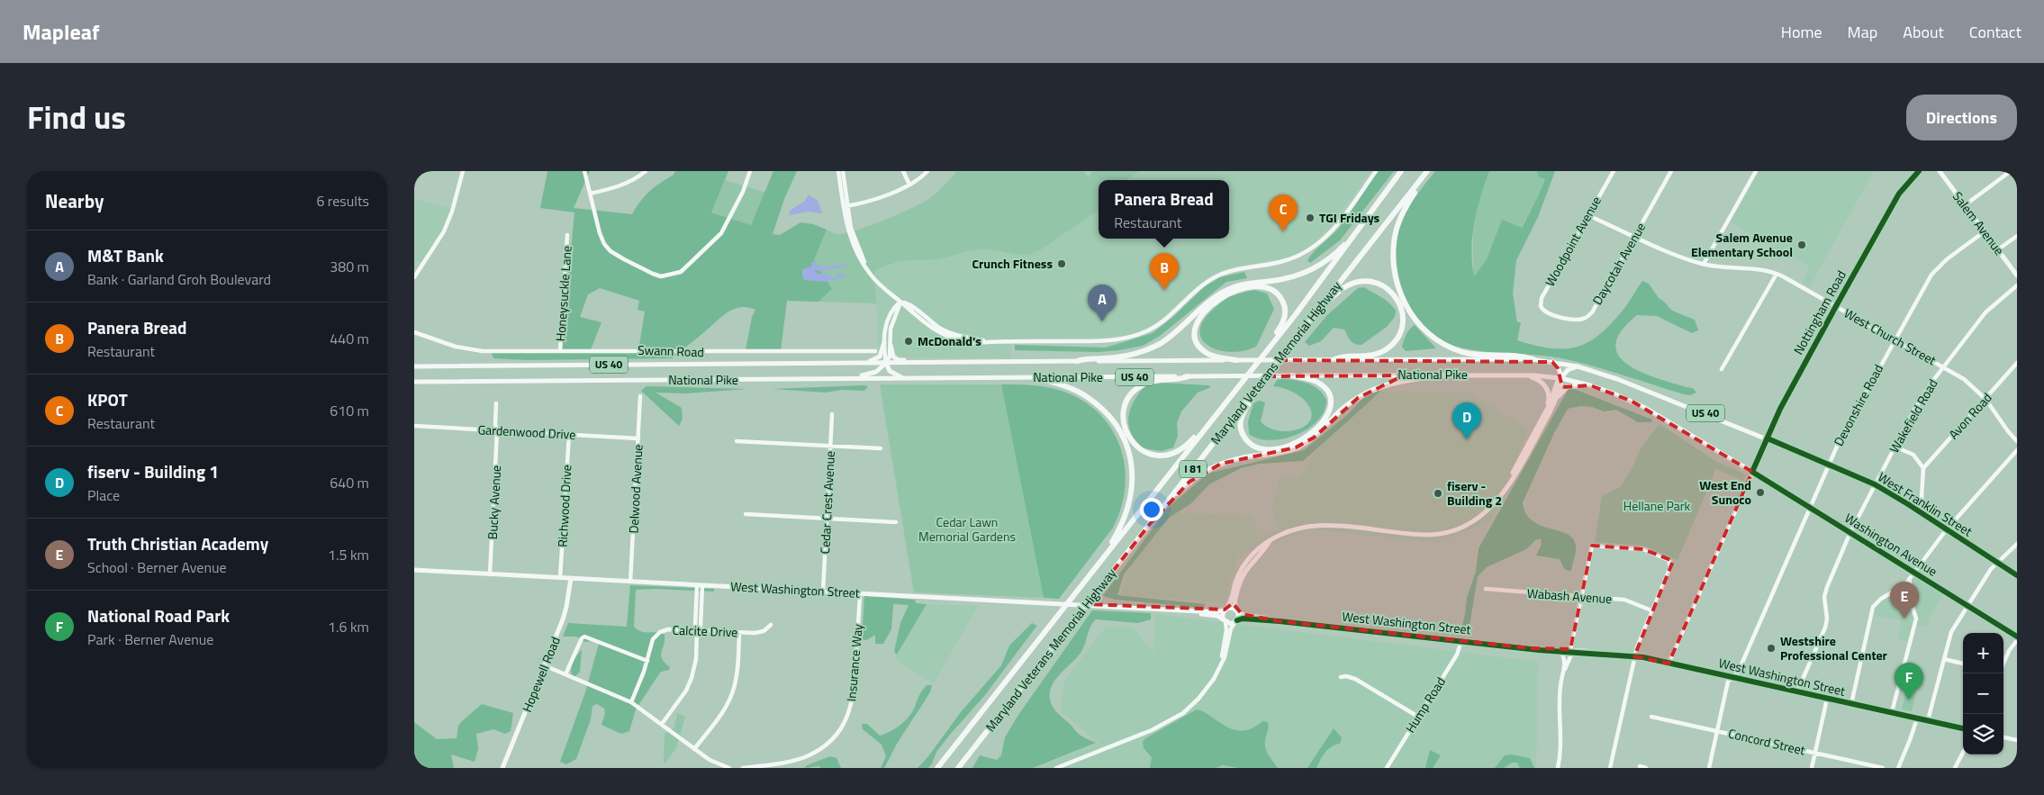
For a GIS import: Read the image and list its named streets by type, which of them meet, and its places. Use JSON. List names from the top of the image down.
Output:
{
  "streets": {
    "highway": ["Maryland Veterans Memorial Highway", "I 81"],
    "main road": [
      "Salem Avenue",
      "US 40",
      "National Pike",
      "West Franklin Street",
      "Washington Avenue",
      "West Washington Street",
      "Hopewell Road"
    ],
    "street": [
      "Woodpoint Avenue",
      "Daycotah Avenue",
      "Honeysuckle Lane",
      "Nottingham Road",
      "West Church Street",
      "Swann Road",
      "Devonshire Road",
      "Wakefield Road",
      "Avon Road",
      "Gardenwood Drive",
      "Delwood Avenue",
      "Bucky Avenue",
      "Cedar Crest Avenue",
      "Richwood Drive",
      "Wabash Avenue",
      "Calcite Drive",
      "Insurance Way",
      "Hump Road",
      "Concord Street"
    ]
  },
  "crossings": [
    ["Salem Avenue", "Devonshire Road"],
    ["Woodpoint Avenue", "Daycotah Avenue"],
    ["Woodpoint Avenue", "West Church Street"],
    ["Daycotah Avenue", "West Church Street"],
    ["Honeysuckle Lane", "Swann Road"],
    ["Nottingham Road", "West Church Street"],
    ["Nottingham Road", "National Pike"],
    ["Nottingham Road", "West Franklin Street"],
    ["Nottingham Road", "Washington Avenue"],
    ["Nottingham Road", "West Washington Street"],
    ["West Church Street", "Devonshire Road"],
    ["West Church Street", "Wakefield Road"],
    ["West Church Street", "Avon Road"],
    ["National Pike", "West Franklin Street"],
    ["National Pike", "Washington Avenue"],
    ["Devonshire Road", "West Franklin Street"],
    ["Devonshire Road", "Washington Avenue"],
    ["Devonshire Road", "West Washington Street"],
    ["Devonshire Road", "Concord Street"],
    ["Wakefield Road", "West Franklin Street"],
    ["Wakefield Road", "Washington Avenue"],
    ["Wakefield Road", "West Washington Street"],
    ["Gardenwood Drive", "Delwood Avenue"],
    ["Gardenwood Drive", "Bucky Avenue"],
    ["Gardenwood Drive", "Richwood Drive"],
    ["Delwood Avenue", "West Washington Street"],
    ["Bucky Avenue", "West Washington Street"],
    ["Cedar Crest Avenue", "West Washington Street"],
    ["Richwood Drive", "West Washington Street"],
    ["West Washington Street", "Insurance Way"],
    ["West Washington Street", "Hopewell Road"],
    ["West Washington Street", "Hump Road"]
  ],
  "parks": ["Hellane Park", "Cedar Lawn Memorial Gardens"],
  "places": [
    "TGI Fridays",
    "Salem Avenue Elementary School",
    "Crunch Fitness",
    "McDonald's",
    "West End Sunoco",
    "fiserv - Building 2",
    "Westshire Professional Center"
  ],
  "page": {
    "header": "Mapleaf",
    "nav": [
      "Home",
      "Map",
      "About",
      "Contact"
    ],
    "title": "Find us",
    "buttons": "Directions",
    "heading": ["Nearby", "6 results"],
    "popup": ["Panera Bread", "Restaurant"],
    "pins": [
      "C",
      "B",
      "A",
      "D",
      "E",
      "F"
    ],
    "list": [
      {
        "mark": "A",
        "name": "M&T Bank",
        "note": "Bank · Garland Groh Boulevard",
        "value": "380 m"
      },
      {
        "mark": "B",
        "name": "Panera Bread",
        "note": "Restaurant",
        "value": "440 m"
      },
      {
        "mark": "C",
        "name": "KPOT",
        "note": "Restaurant",
        "value": "610 m"
      },
      {
        "mark": "D",
        "name": "fiserv - Building 1",
        "note": "Place",
        "value": "640 m"
      },
      {
        "mark": "E",
        "name": "Truth Christian Academy",
        "note": "School · Berner Avenue",
        "value": "1.5 km"
      },
      {
        "mark": "F",
        "name": "National Road Park",
        "note": "Park · Berner Avenue",
        "value": "1.6 km"
      }
    ],
    "map_buttons": ["+", "−"]
  }
}
